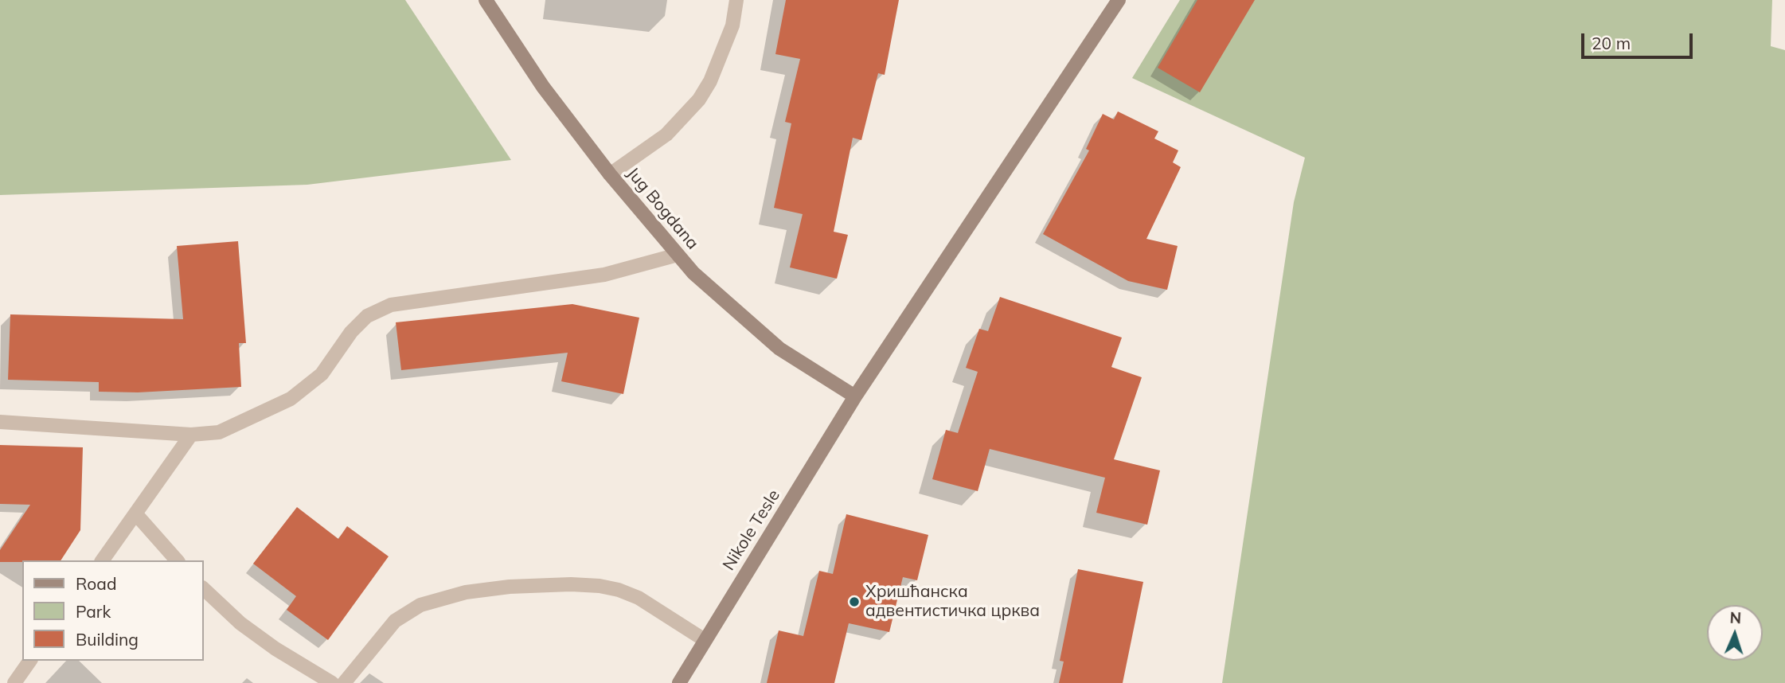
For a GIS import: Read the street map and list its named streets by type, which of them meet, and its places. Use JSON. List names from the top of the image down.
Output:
{
  "streets": {
    "street": ["Jug Bogdana", "Nikole Tesle"]
  },
  "crossings": [
    ["Jug Bogdana", "Nikole Tesle"]
  ],
  "places": ["Хришћанска адвентистичка црква"],
  "legend": ["Road", "Park", "Building"],
  "scale_bar": "20 m",
  "north": "top"
}
